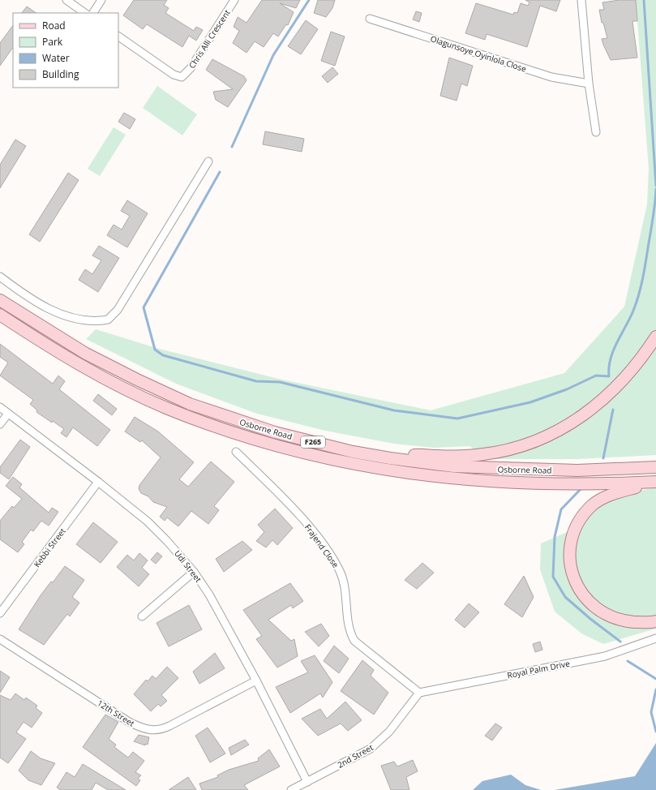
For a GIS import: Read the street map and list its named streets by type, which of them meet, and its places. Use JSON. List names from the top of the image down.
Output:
{
  "streets": {
    "main road": ["Osborne Road", "F265"],
    "street": [
      "Chris Alli Crescent",
      "Olagunsoye Oyinlola Close",
      "Frajend Close",
      "Kebbi Street",
      "Udi Street",
      "Royal Palm Drive",
      "12th Street",
      "2nd Street"
    ]
  },
  "crossings": [
    ["Frajend Close", "Royal Palm Drive"],
    ["Frajend Close", "2nd Street"],
    ["Kebbi Street", "Udi Street"],
    ["Udi Street", "12th Street"],
    ["Udi Street", "2nd Street"],
    ["Royal Palm Drive", "2nd Street"]
  ],
  "legend": [
    "Road",
    "Park",
    "Water",
    "Building"
  ]
}
